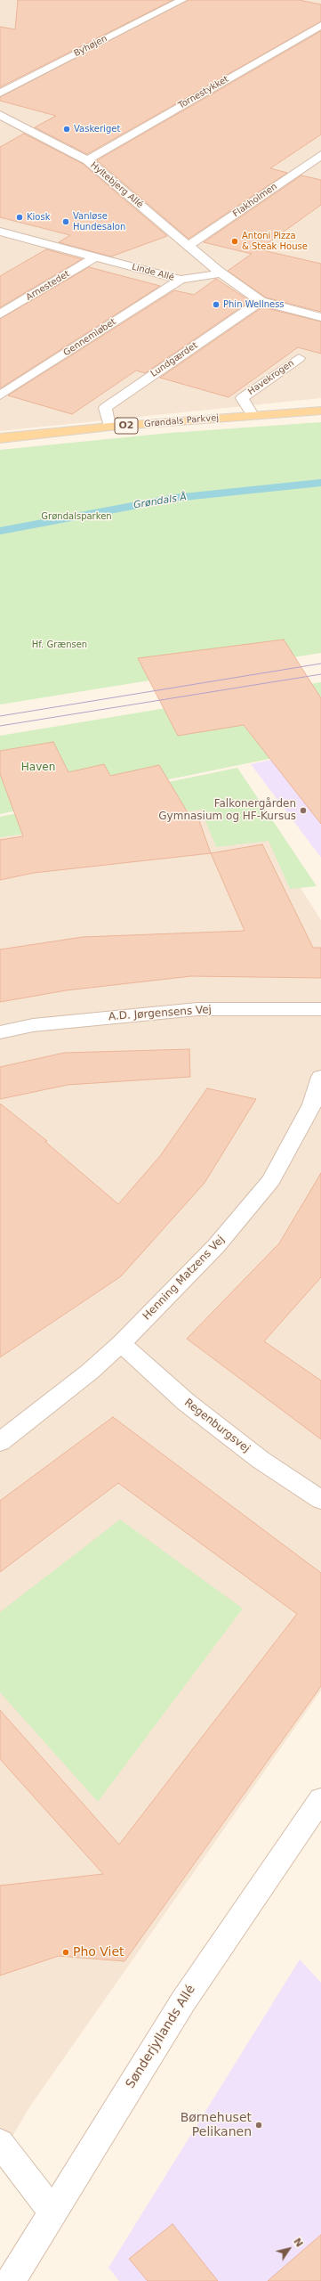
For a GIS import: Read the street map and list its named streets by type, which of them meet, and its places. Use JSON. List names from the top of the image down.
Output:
{
  "streets": {
    "main road": ["Grøndals Parkvej", "O2"],
    "street": [
      "Byhøjen",
      "Tornestykket",
      "Hyltebjerg Allé",
      "Flakholmen",
      "Linde Allé",
      "Arnestedet",
      "Gennemløbet",
      "Lundgærdet",
      "Havekrogen",
      "A.D. Jørgensens Vej",
      "Henning Matzens Vej",
      "Regenburgsvej",
      "Sønderjyllands Allé"
    ]
  },
  "crossings": [
    ["Tornestykket", "Hyltebjerg Allé"],
    ["Hyltebjerg Allé", "Flakholmen"],
    ["Hyltebjerg Allé", "Linde Allé"],
    ["Linde Allé", "Arnestedet"],
    ["Linde Allé", "Gennemløbet"],
    ["Lundgærdet", "Grøndals Parkvej"],
    ["Havekrogen", "Grøndals Parkvej"],
    ["Henning Matzens Vej", "Regenburgsvej"]
  ],
  "water": ["Grøndals Å"],
  "parks": ["Grøndalsparken", "Hf. Grænsen", "Haven"],
  "places": [
    "Vaskeriget",
    "Kiosk",
    "Vanløse Hundesalon",
    "Antoni Pizza & Steak House",
    "Phin Wellness",
    "Falkonergården Gymnasium og HF-Kursus",
    "Pho Viet",
    "Børnehuset Pelikanen"
  ],
  "north": "top right"
}
